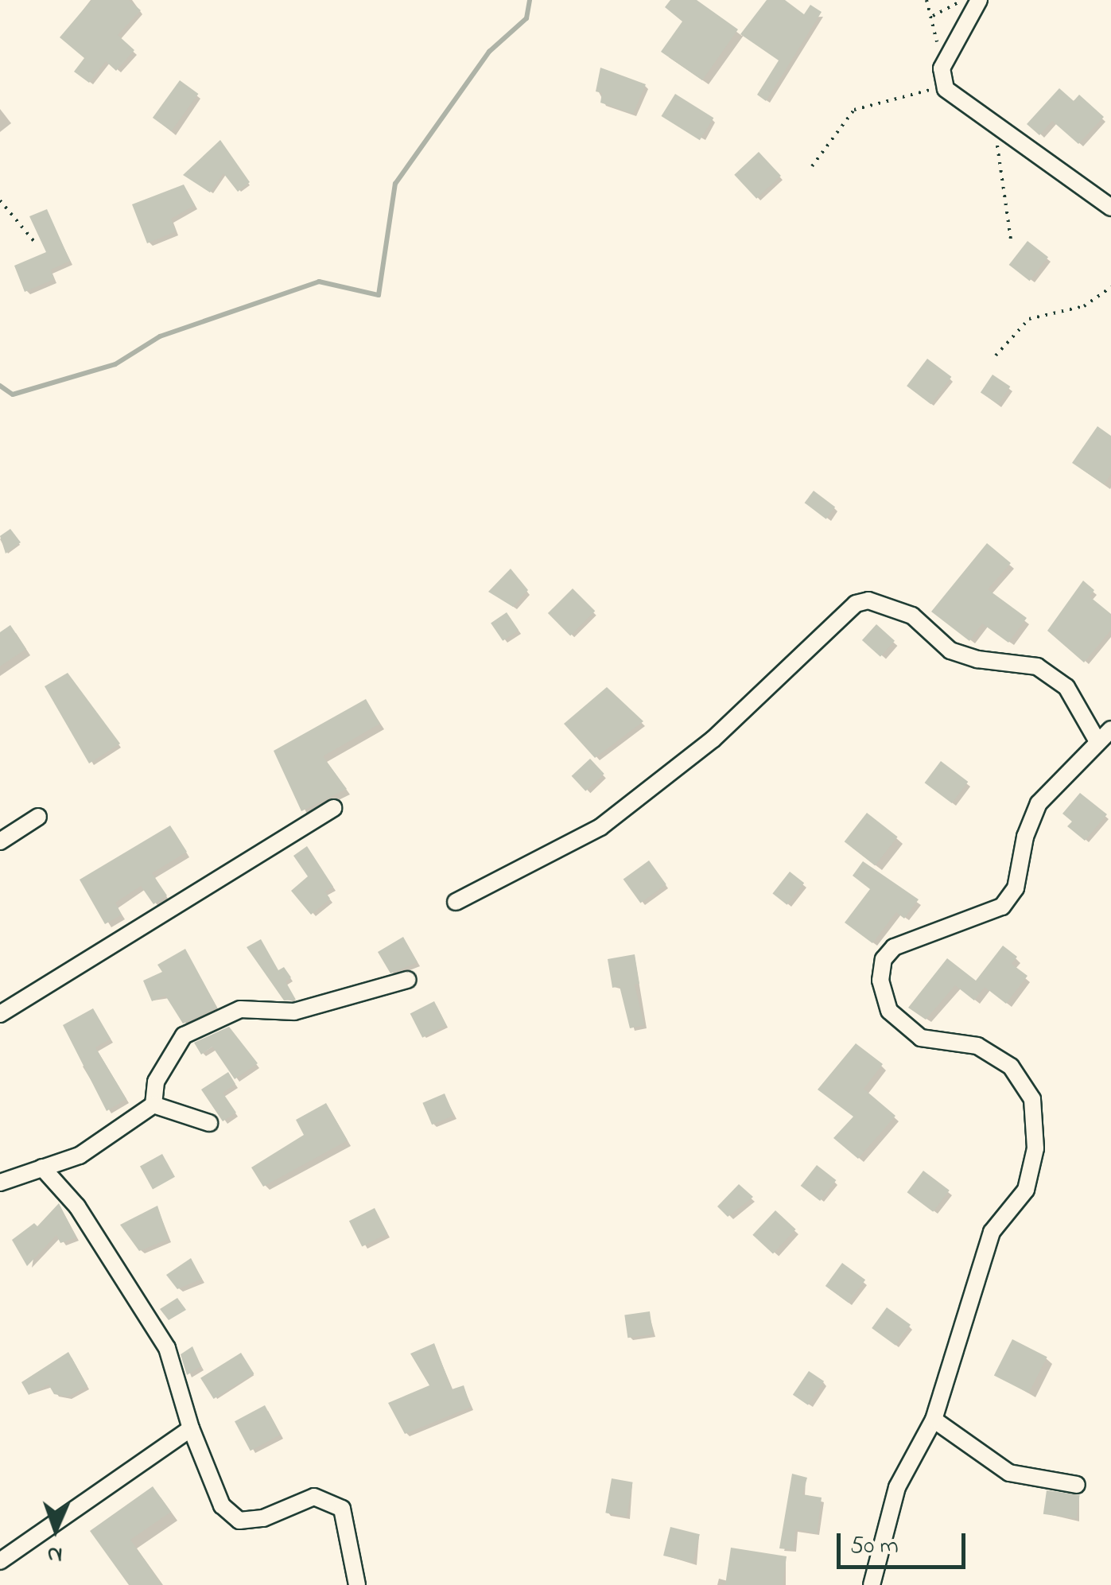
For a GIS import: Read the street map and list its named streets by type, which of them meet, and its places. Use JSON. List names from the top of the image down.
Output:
{
  "scale_bar": "50 m",
  "north": "bottom"
}
